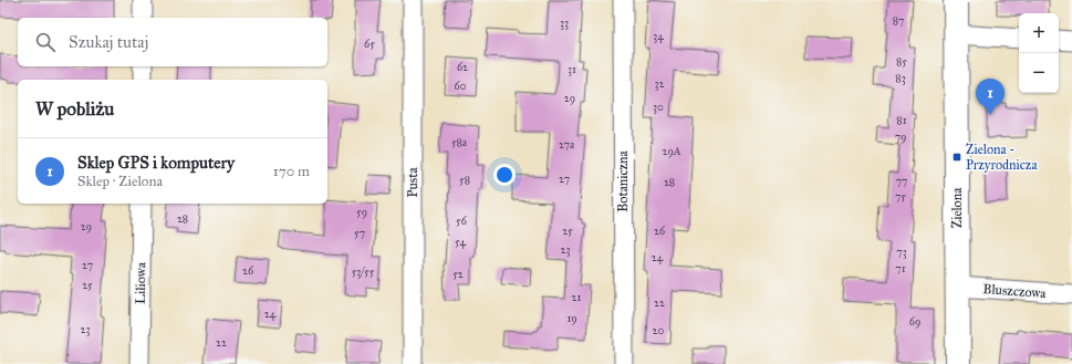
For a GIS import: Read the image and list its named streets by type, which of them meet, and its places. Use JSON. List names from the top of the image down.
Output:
{
  "streets": {
    "street": [
      "Botaniczna",
      "Pusta",
      "Zielona",
      "Liliowa",
      "Bluszczowa"
    ]
  },
  "crossings": [
    ["Zielona", "Bluszczowa"]
  ],
  "places": {
    "transit": ["Zielona - Przyrodnicza"]
  },
  "house_numbers": [
    "87",
    "33",
    "34",
    "65",
    "85",
    "62",
    "31",
    "83",
    "32",
    "60",
    "29",
    "30",
    "81",
    "79",
    "58a",
    "27a",
    "29A",
    "27",
    "58",
    "77",
    "28",
    "75",
    "59",
    "28",
    "56",
    "29",
    "25",
    "26",
    "57",
    "54",
    "23",
    "73",
    "24",
    "27",
    "71",
    "26",
    "53/55",
    "52",
    "25",
    "21",
    "22",
    "24",
    "19",
    "69",
    "23",
    "20",
    "22"
  ],
  "page": {
    "map_buttons": ["+", "−"],
    "search": "Szukaj tutaj",
    "pins": "1",
    "heading": "W pobliżu",
    "list": [
      {
        "mark": "1",
        "name": "Sklep GPS i komputery",
        "note": "Sklep · Zielona",
        "value": "170 m"
      }
    ]
  }
}
